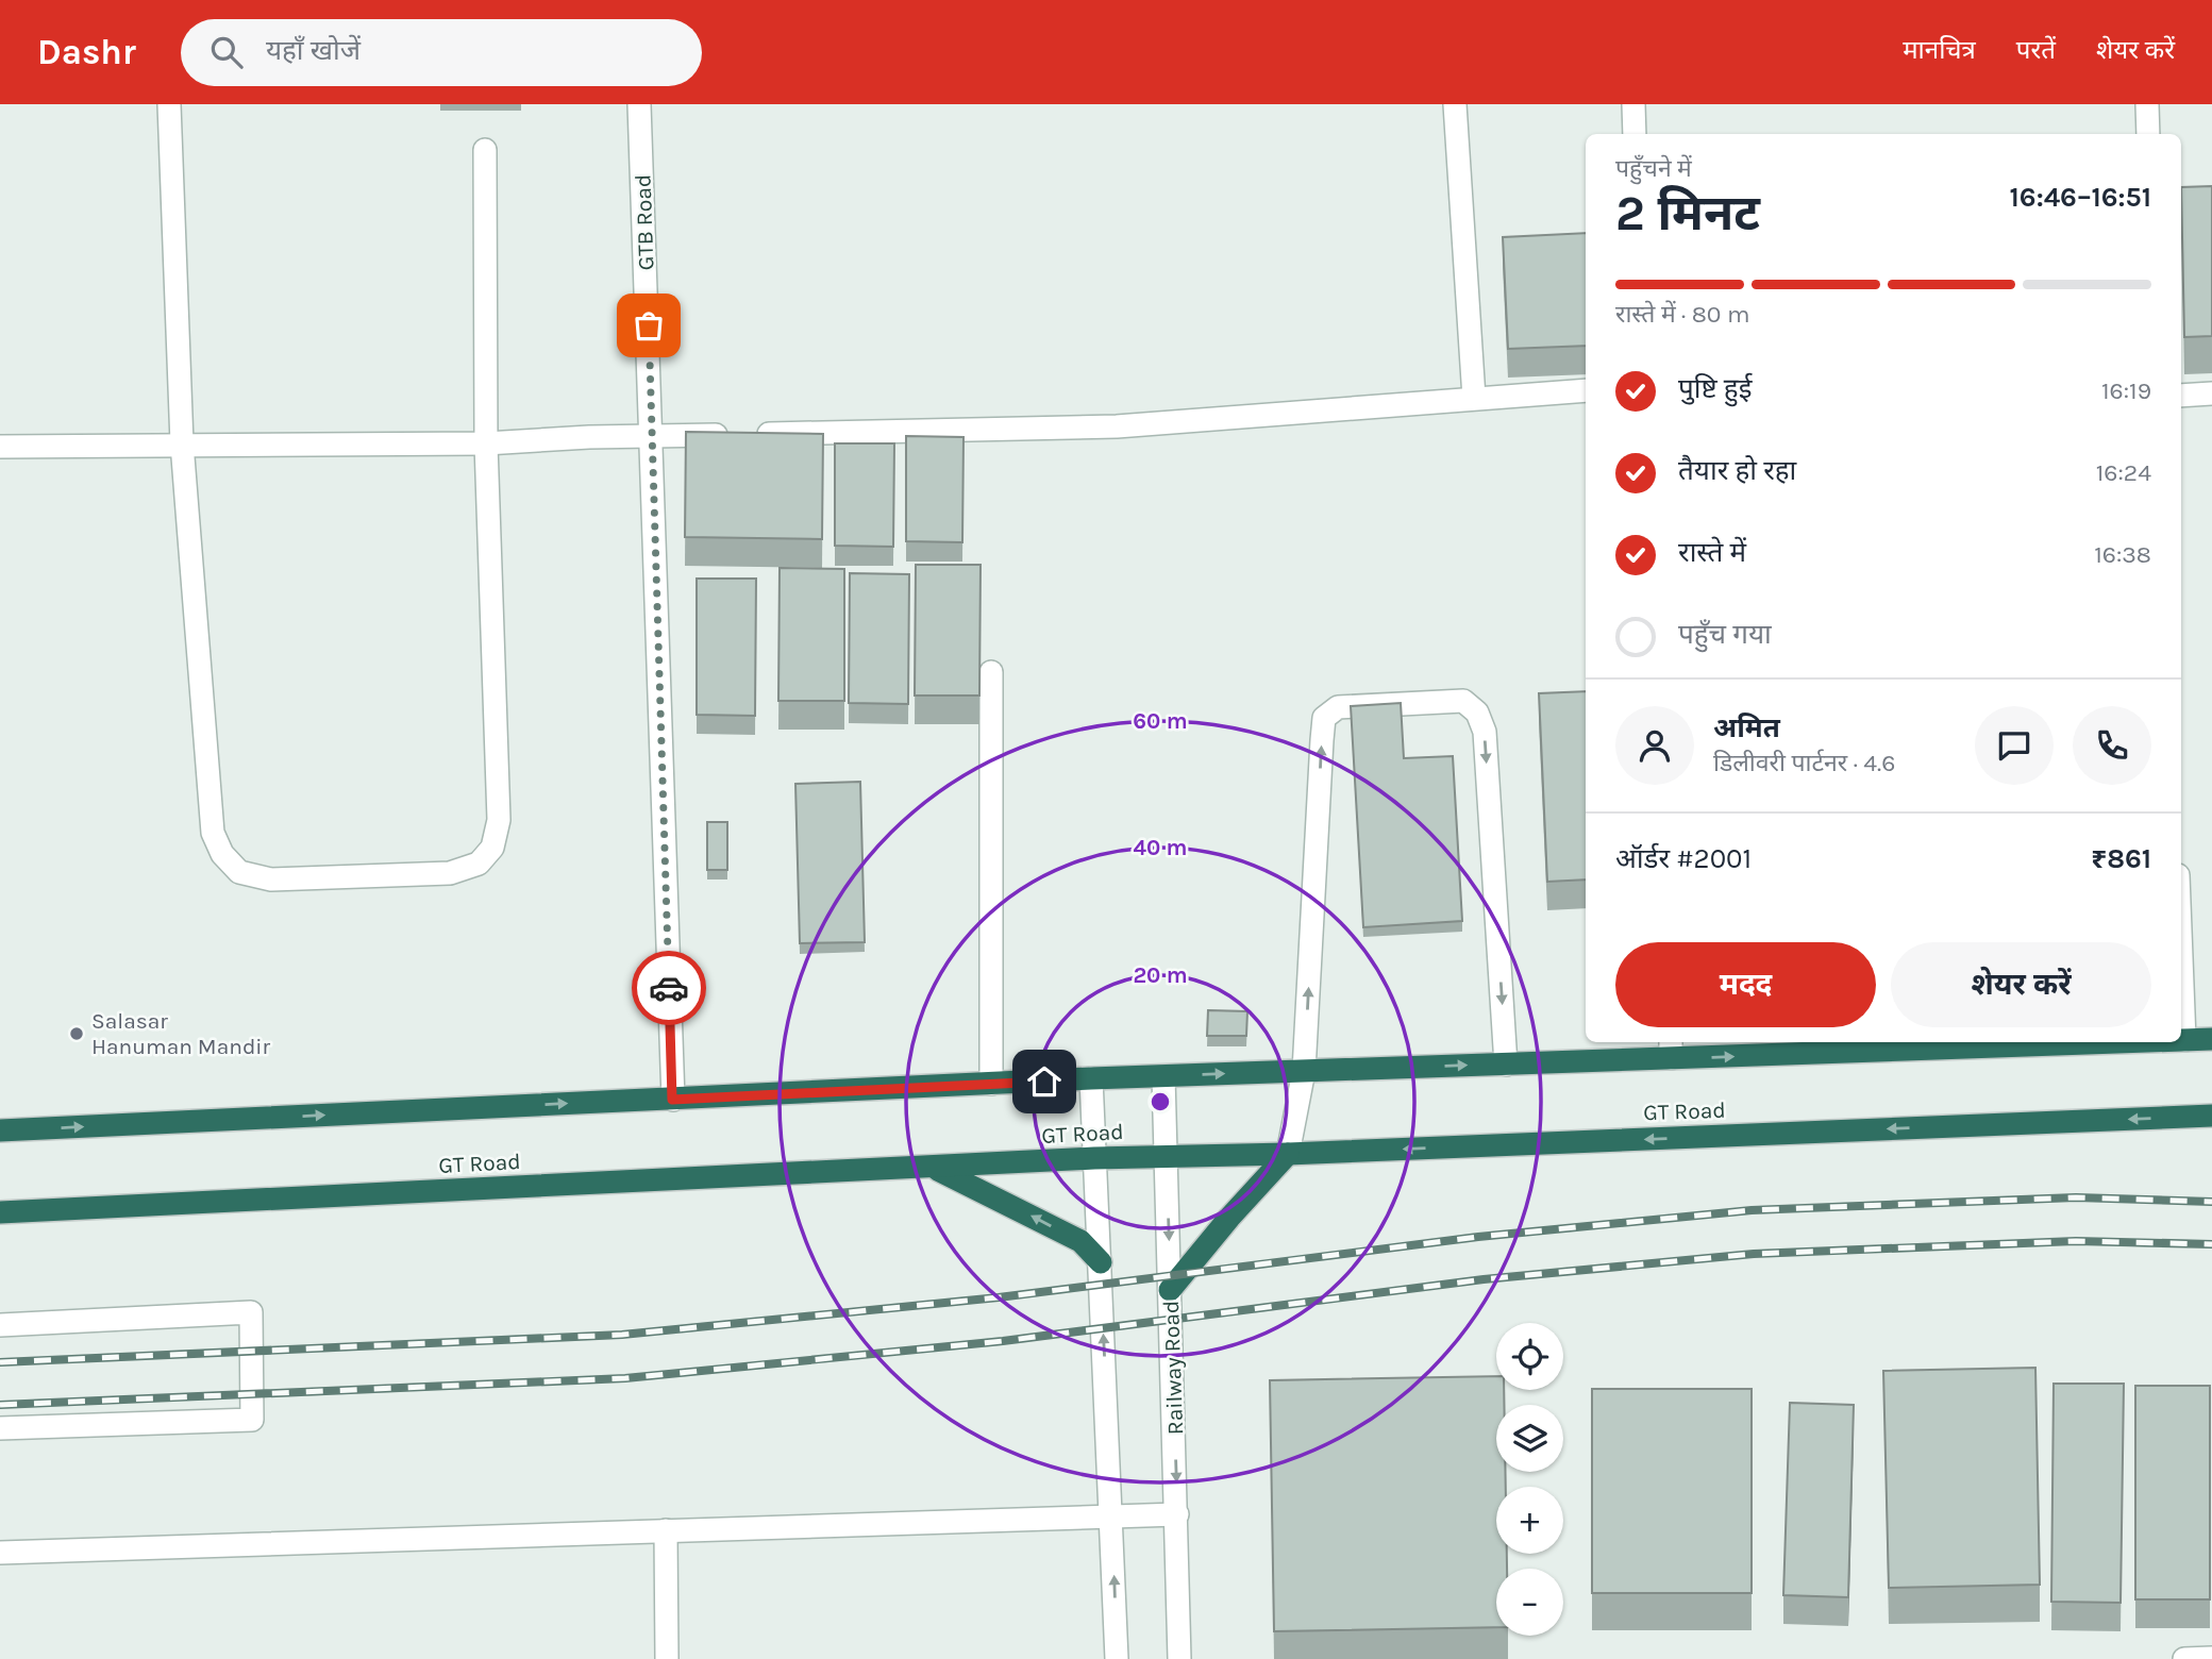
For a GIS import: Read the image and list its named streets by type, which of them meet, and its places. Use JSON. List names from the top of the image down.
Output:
{
  "streets": {
    "highway": ["GT Road"],
    "street": ["GTB Road", "Railway Road"]
  },
  "crossings": [
    ["GT Road", "Railway Road"]
  ],
  "places": ["Salasar Hanuman Mandir"],
  "page": {
    "header": "Dashr",
    "search": "यहाँ खोजें",
    "nav": ["मानचित्र", "परतें", "शेयर करें"],
    "heading": ["2 मिनट", "पहुँचने में", "16:46–16:51"],
    "panel": [
      "अमित",
      "डिलीवरी पार्टनर · 4.6",
      "ऑर्डर #2001",
      "₹861"
    ],
    "bar": "रास्ते में · 80 m",
    "list": [
      ["पुष्टि हुई", "16:19"],
      ["तैयार हो रहा", "16:24"],
      ["रास्ते में", "16:38"],
      "पहुँच गया"
    ],
    "buttons": ["मदद", "शेयर करें"],
    "map_buttons": ["+", "−"]
  },
  "rings": ["60 m", "40 m", "20 m"]
}
